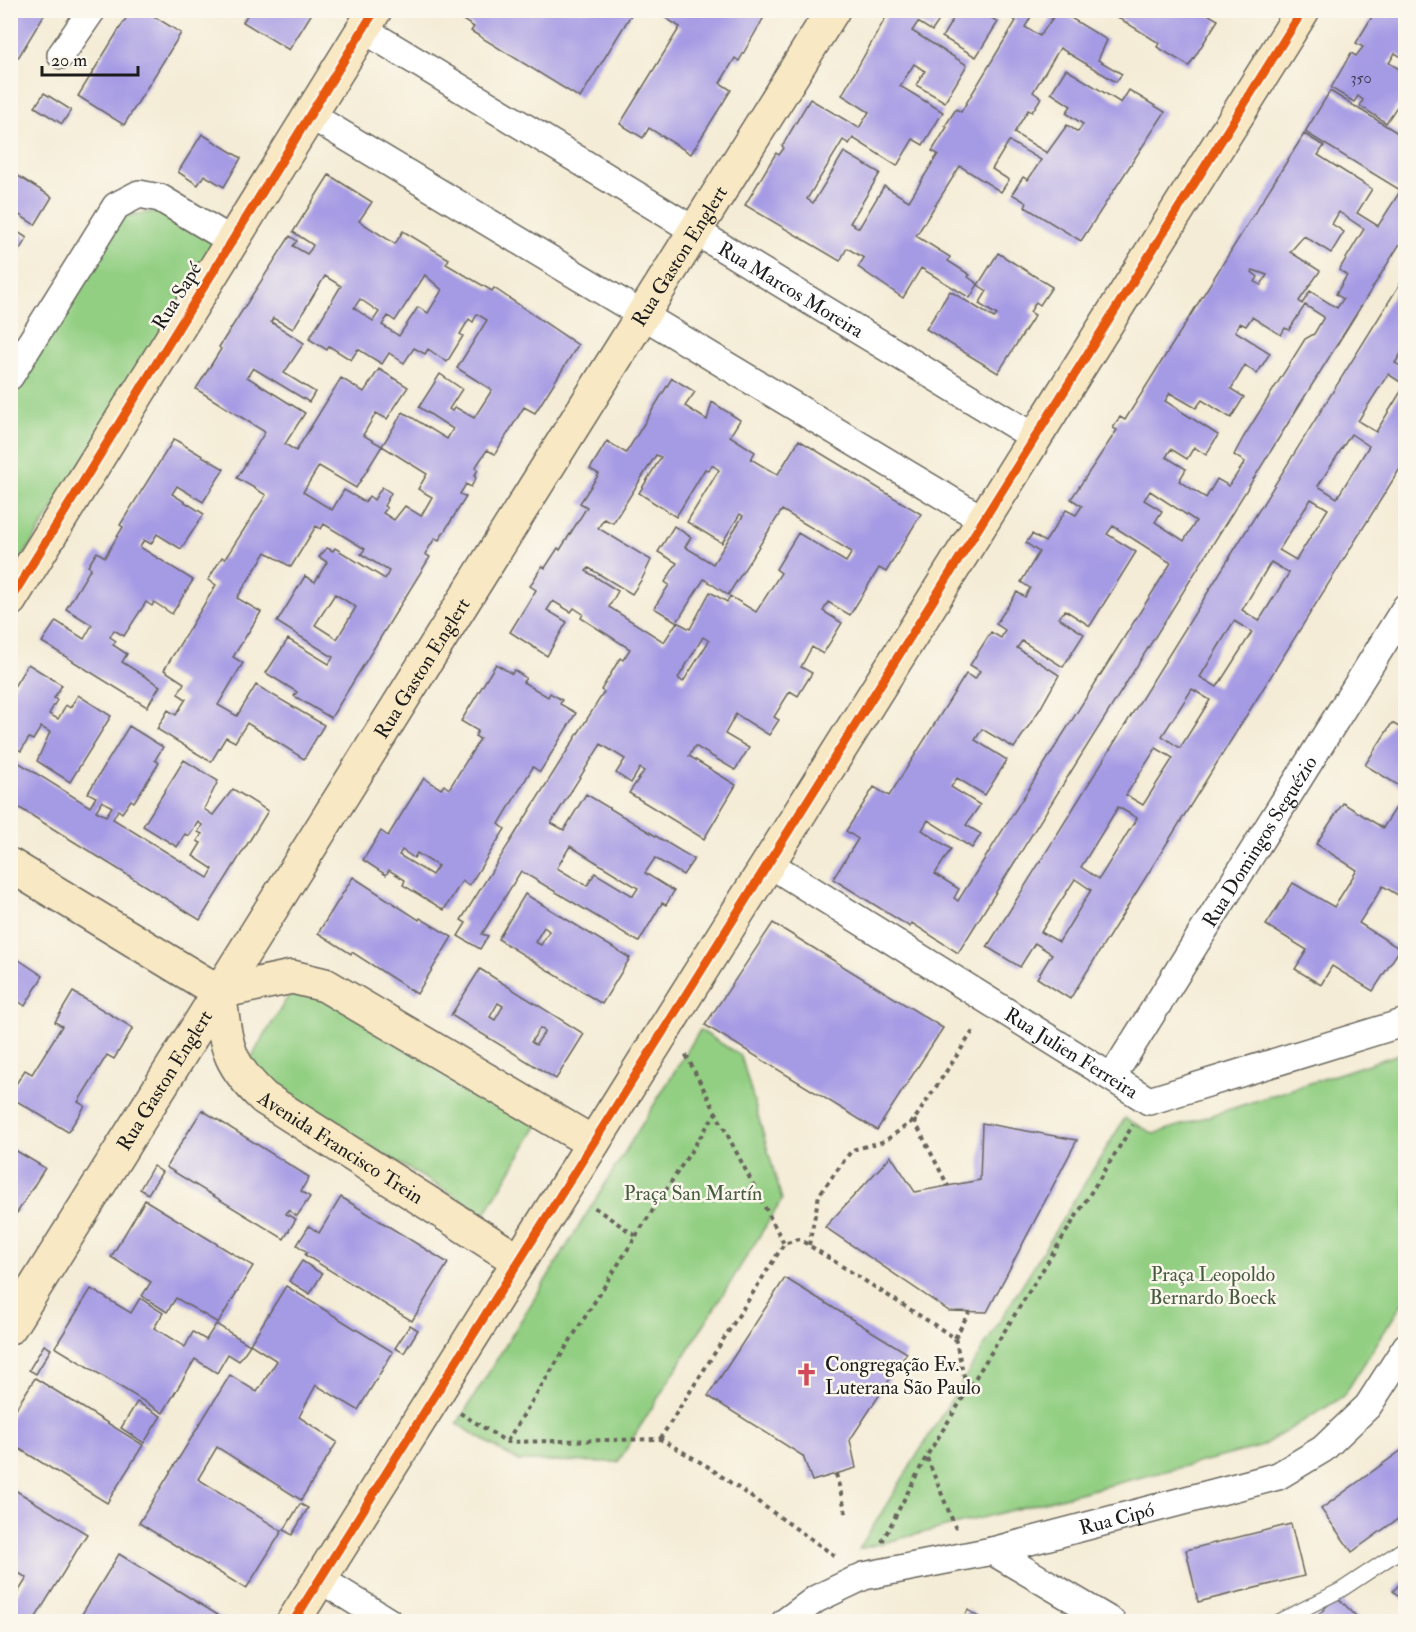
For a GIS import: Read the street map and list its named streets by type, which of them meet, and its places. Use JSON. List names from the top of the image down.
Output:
{
  "streets": {
    "street": [
      "Rua Gaston Englert",
      "Rua Marcos Moreira",
      "Rua Sapé",
      "Rua Domingos Seguézio",
      "Rua Julien Ferreira",
      "Avenida Francisco Trein",
      "Rua Cipó"
    ]
  },
  "crossings": [
    ["Rua Gaston Englert", "Rua Marcos Moreira"],
    ["Rua Gaston Englert", "Avenida Francisco Trein"],
    ["Rua Marcos Moreira", "Rua Sapé"],
    ["Rua Domingos Seguézio", "Rua Julien Ferreira"]
  ],
  "parks": ["Praça San Martín", "Praça Leopoldo Bernardo Boeck"],
  "places": {
    "church": ["Congregação Ev. Luterana São Paulo"]
  },
  "house_numbers": ["350"],
  "scale_bar": "20 m"
}
